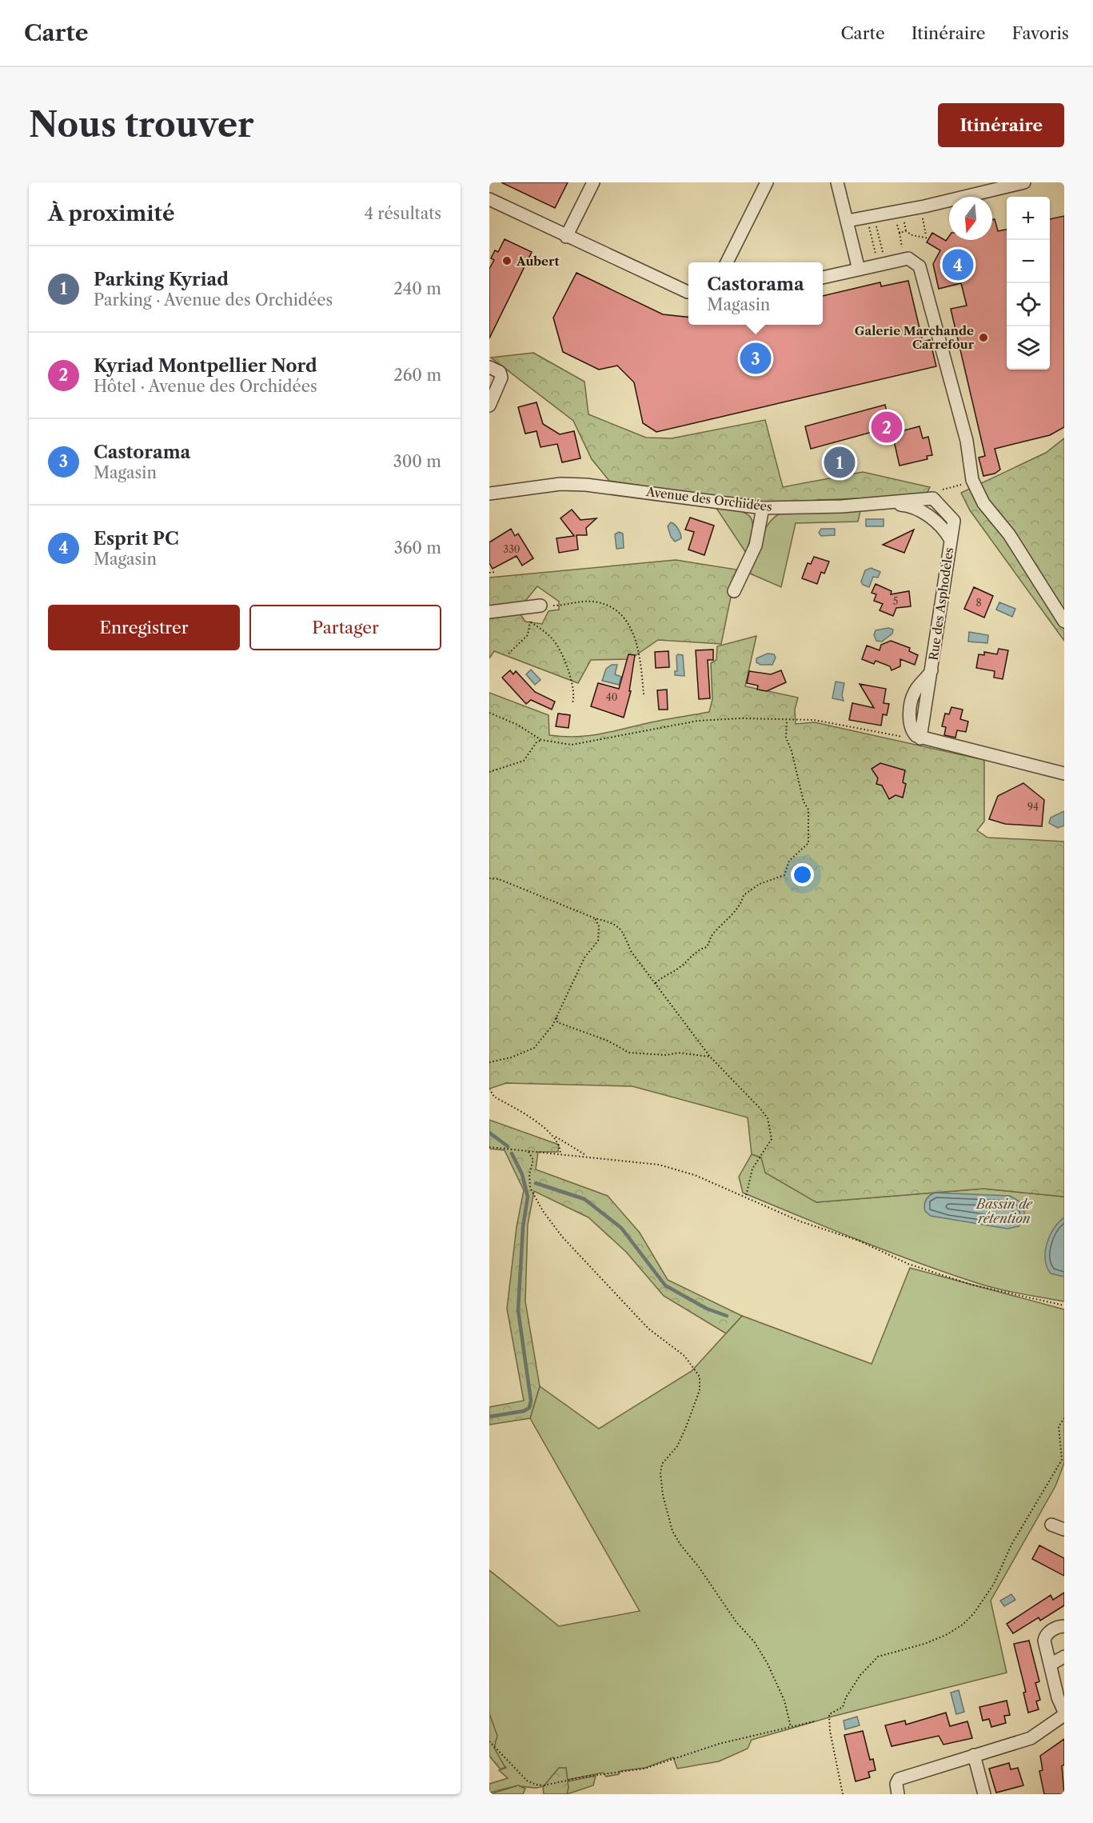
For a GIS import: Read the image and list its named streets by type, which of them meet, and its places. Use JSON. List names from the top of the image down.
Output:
{
  "streets": {
    "street": ["Avenue des Orchidées", "Rue des Asphodèles"]
  },
  "crossings": [
    ["Avenue des Orchidées", "Rue des Asphodèles"]
  ],
  "water": ["Bassin de rétention"],
  "places": ["Aubert", "Galerie Marchande Carrefour"],
  "house_numbers": [
    "330",
    "5",
    "8",
    "40",
    "94"
  ],
  "north": "bottom",
  "page": {
    "header": "Carte",
    "nav": ["Carte", "Itinéraire", "Favoris"],
    "buttons": [
      "Itinéraire",
      ["Enregistrer", "Partager"]
    ],
    "title": "Nous trouver",
    "heading": ["À proximité", "4 résultats"],
    "map_buttons": ["+", "−"],
    "list": [
      {
        "mark": "1",
        "name": "Parking Kyriad",
        "note": "Parking · Avenue des Orchidées",
        "value": "240 m"
      },
      {
        "mark": "2",
        "name": "Kyriad Montpellier Nord",
        "note": "Hôtel · Avenue des Orchidées",
        "value": "260 m"
      },
      {
        "mark": "3",
        "name": "Castorama",
        "note": "Magasin",
        "value": "300 m"
      },
      {
        "mark": "4",
        "name": "Esprit PC",
        "note": "Magasin",
        "value": "360 m"
      }
    ],
    "pins": [
      "4",
      "3",
      "2",
      "1"
    ],
    "popup": ["Castorama", "Magasin"]
  }
}
